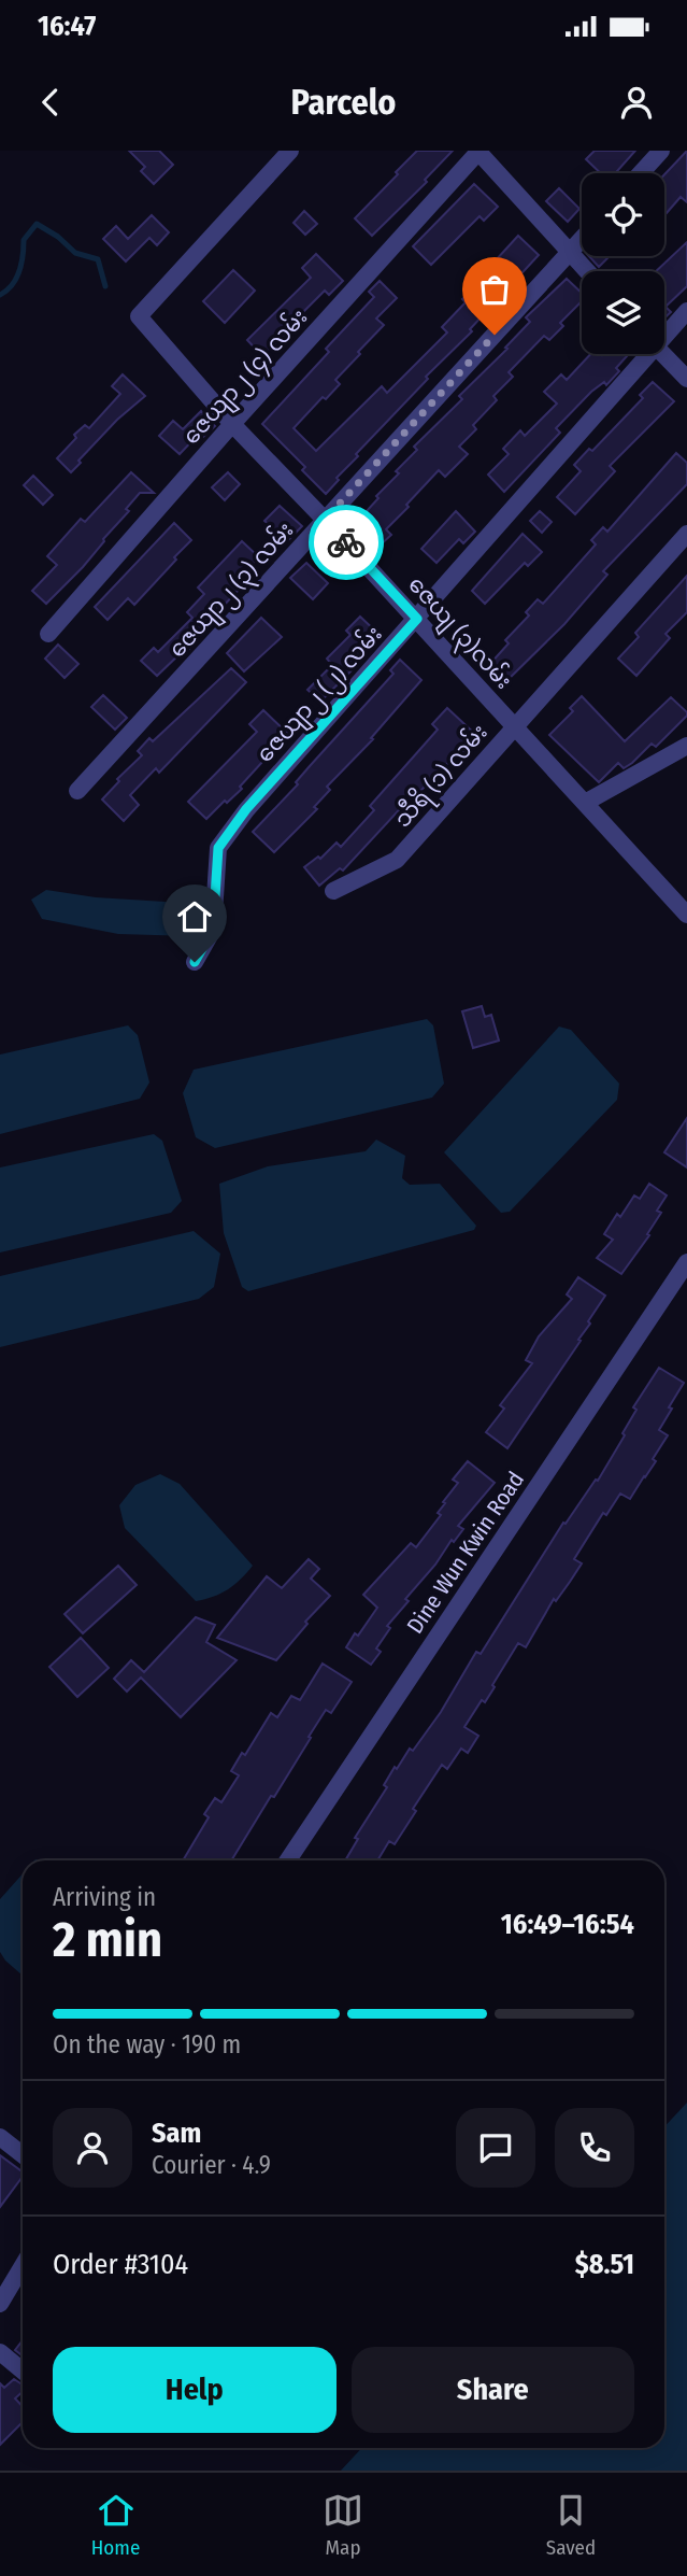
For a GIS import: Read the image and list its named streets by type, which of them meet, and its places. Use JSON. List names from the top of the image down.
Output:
{
  "streets": {
    "street": [
      "ဇေယျာ၂ (၄) လမ်း",
      "ဇေယျာ၂ (၃) လမ်း",
      "ဇေယျ (၃)လမ်း",
      "ဇေယျာ၂ (၂) လမ်း",
      "သီရိ (၁) လမ်း",
      "Dine Wun Kwin Road"
    ]
  },
  "crossings": [
    ["ဇေယျာ၂ (၄) လမ်း", "ဇေယျ (၃)လမ်း"],
    ["ဇေယျာ၂ (၃) လမ်း", "ဇေယျ (၃)လမ်း"],
    ["ဇေယျ (၃)လမ်း", "ဇေယျာ၂ (၂) လမ်း"],
    ["ဇေယျ (၃)လမ်း", "သီရိ (၁) လမ်း"]
  ],
  "page": {
    "status": "16:47",
    "header": "Parcelo",
    "heading": ["2 min", "Arriving in", "16:49–16:54"],
    "panel": [
      "Sam",
      "Courier · 4.9",
      "Order #3104",
      "$8.51"
    ],
    "bar": "On the way · 190 m",
    "buttons": ["Help", "Share"],
    "tabs": ["Home", "Map", "Saved"]
  }
}
